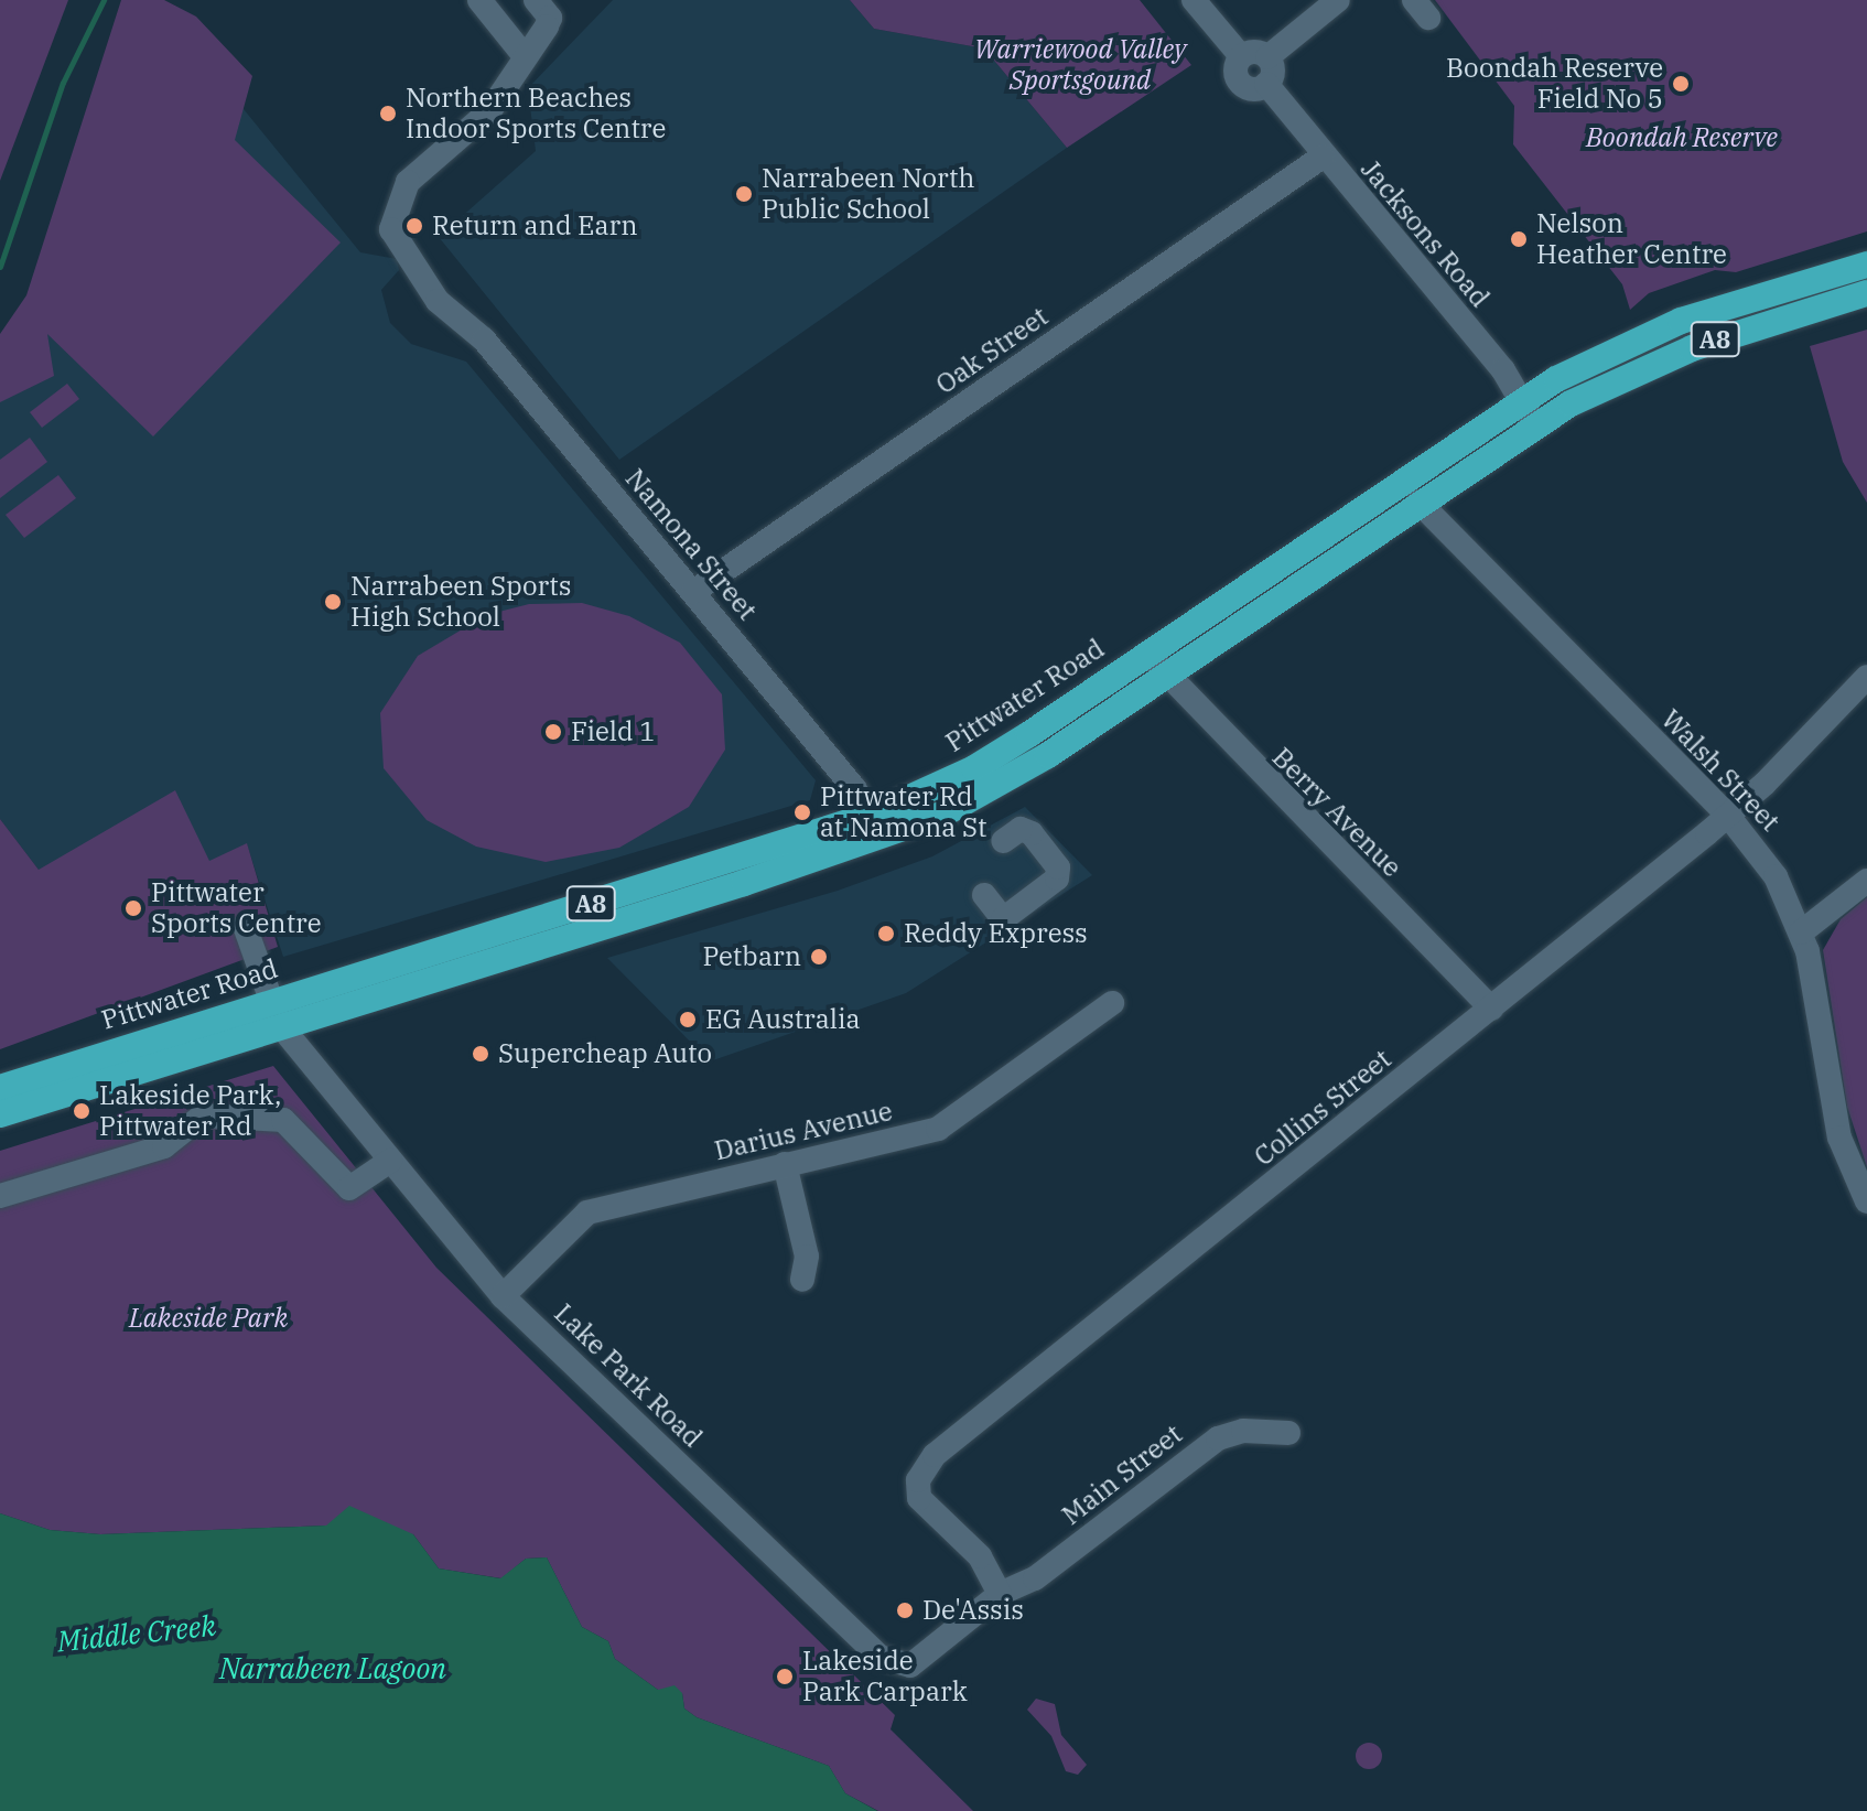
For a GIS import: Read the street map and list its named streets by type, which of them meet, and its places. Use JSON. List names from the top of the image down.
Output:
{
  "streets": {
    "highway": ["A8", "Pittwater Road"],
    "street": [
      "Jacksons Road",
      "Oak Street",
      "Namona Street",
      "Walsh Street",
      "Berry Avenue",
      "Collins Street",
      "Darius Avenue",
      "Lake Park Road",
      "Main Street"
    ]
  },
  "crossings": [
    ["Jacksons Road", "Oak Street"],
    ["Jacksons Road", "Pittwater Road"],
    ["Oak Street", "Namona Street"],
    ["Namona Street", "Pittwater Road"],
    ["Pittwater Road", "Walsh Street"],
    ["Pittwater Road", "Berry Avenue"],
    ["Pittwater Road", "Lake Park Road"],
    ["Walsh Street", "Collins Street"],
    ["Berry Avenue", "Collins Street"],
    ["Collins Street", "Lake Park Road"],
    ["Collins Street", "Main Street"],
    ["Darius Avenue", "Lake Park Road"],
    ["Lake Park Road", "Main Street"]
  ],
  "water": ["Middle Creek", "Narrabeen Lagoon"],
  "parks": ["Warriewood Valley Sportsgound", "Boondah Reserve", "Lakeside Park"],
  "places": [
    "Boondah Reserve Field No 5",
    "Northern Beaches Indoor Sports Centre",
    "Narrabeen North Public School",
    "Return and Earn",
    "Nelson Heather Centre",
    "Narrabeen Sports High School",
    "Field 1",
    "Pittwater Rd at Namona St",
    "Pittwater Sports Centre",
    "Reddy Express",
    "Petbarn",
    "EG Australia",
    "Supercheap Auto",
    "Lakeside Park, Pittwater Rd",
    "De'Assis",
    "Lakeside Park Carpark"
  ]
}
